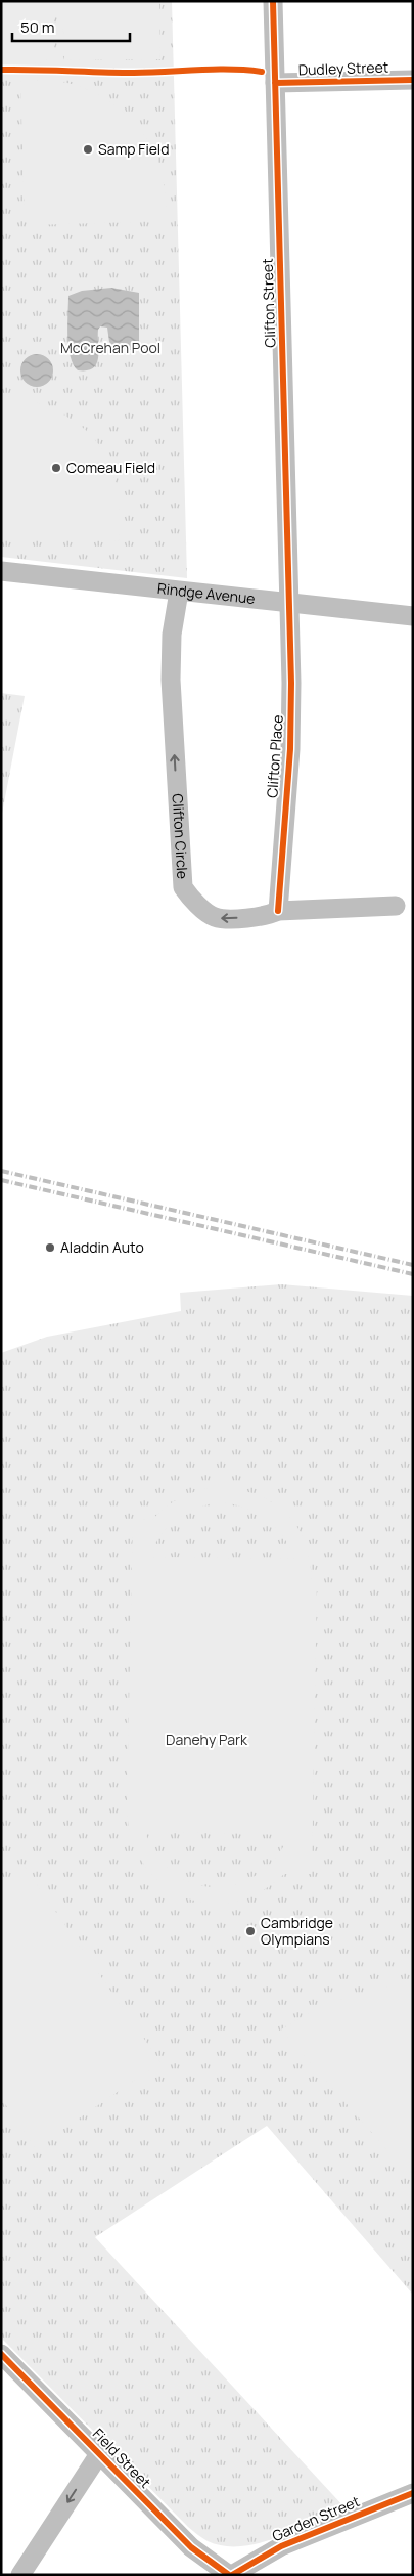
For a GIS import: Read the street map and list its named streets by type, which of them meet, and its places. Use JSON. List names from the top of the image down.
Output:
{
  "streets": {
    "street": [
      "Dudley Street",
      "Clifton Street",
      "Rindge Avenue",
      "Clifton Place",
      "Clifton Circle",
      "Field Street",
      "Garden Street"
    ]
  },
  "crossings": [
    ["Dudley Street", "Clifton Street"],
    ["Clifton Street", "Rindge Avenue"],
    ["Clifton Street", "Clifton Place"],
    ["Rindge Avenue", "Clifton Place"],
    ["Rindge Avenue", "Clifton Circle"],
    ["Clifton Place", "Clifton Circle"],
    ["Field Street", "Garden Street"]
  ],
  "one_way": ["Clifton Circle"],
  "parks": ["McCrehan Pool", "Danehy Park"],
  "places": [
    "Samp Field",
    "Comeau Field",
    "Aladdin Auto",
    "Cambridge Olympians"
  ],
  "scale_bar": "50 m"
}
